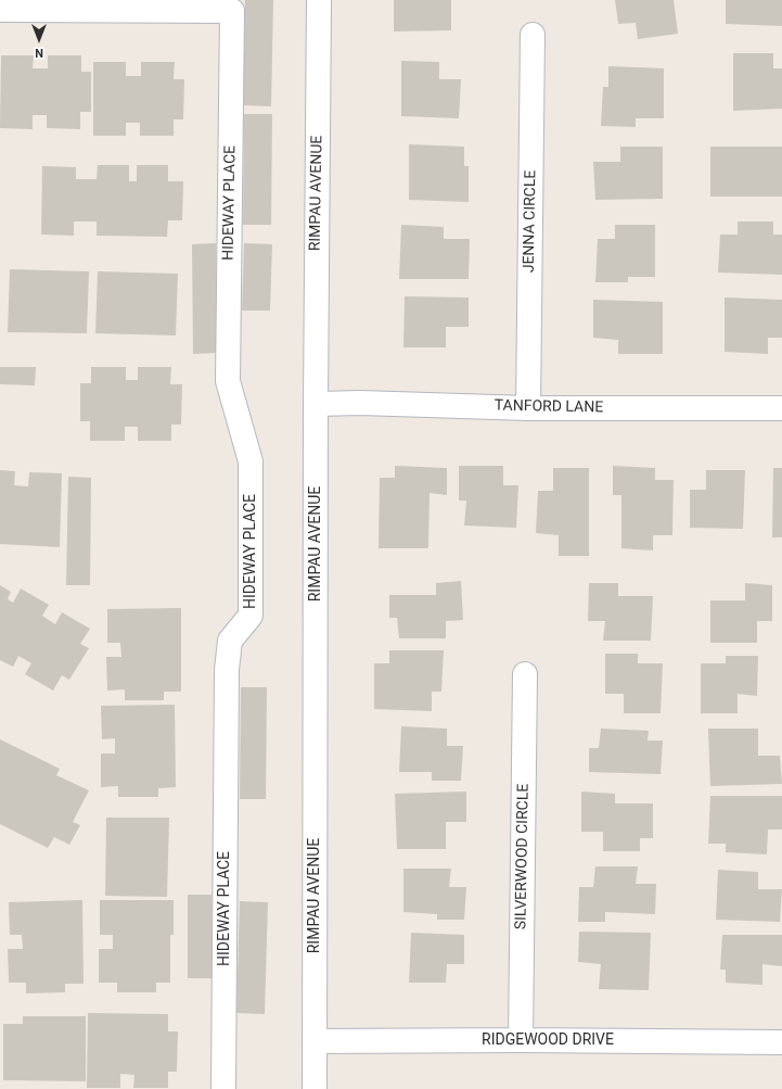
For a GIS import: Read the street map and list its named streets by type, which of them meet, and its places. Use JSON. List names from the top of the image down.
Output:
{
  "streets": {
    "street": [
      "RIMPAU AVENUE",
      "HIDEWAY PLACE",
      "JENNA CIRCLE",
      "TANFORD LANE",
      "SILVERWOOD CIRCLE",
      "RIDGEWOOD DRIVE"
    ]
  },
  "crossings": [
    ["RIMPAU AVENUE", "TANFORD LANE"],
    ["RIMPAU AVENUE", "RIDGEWOOD DRIVE"],
    ["JENNA CIRCLE", "TANFORD LANE"],
    ["SILVERWOOD CIRCLE", "RIDGEWOOD DRIVE"]
  ],
  "north": "bottom"
}
